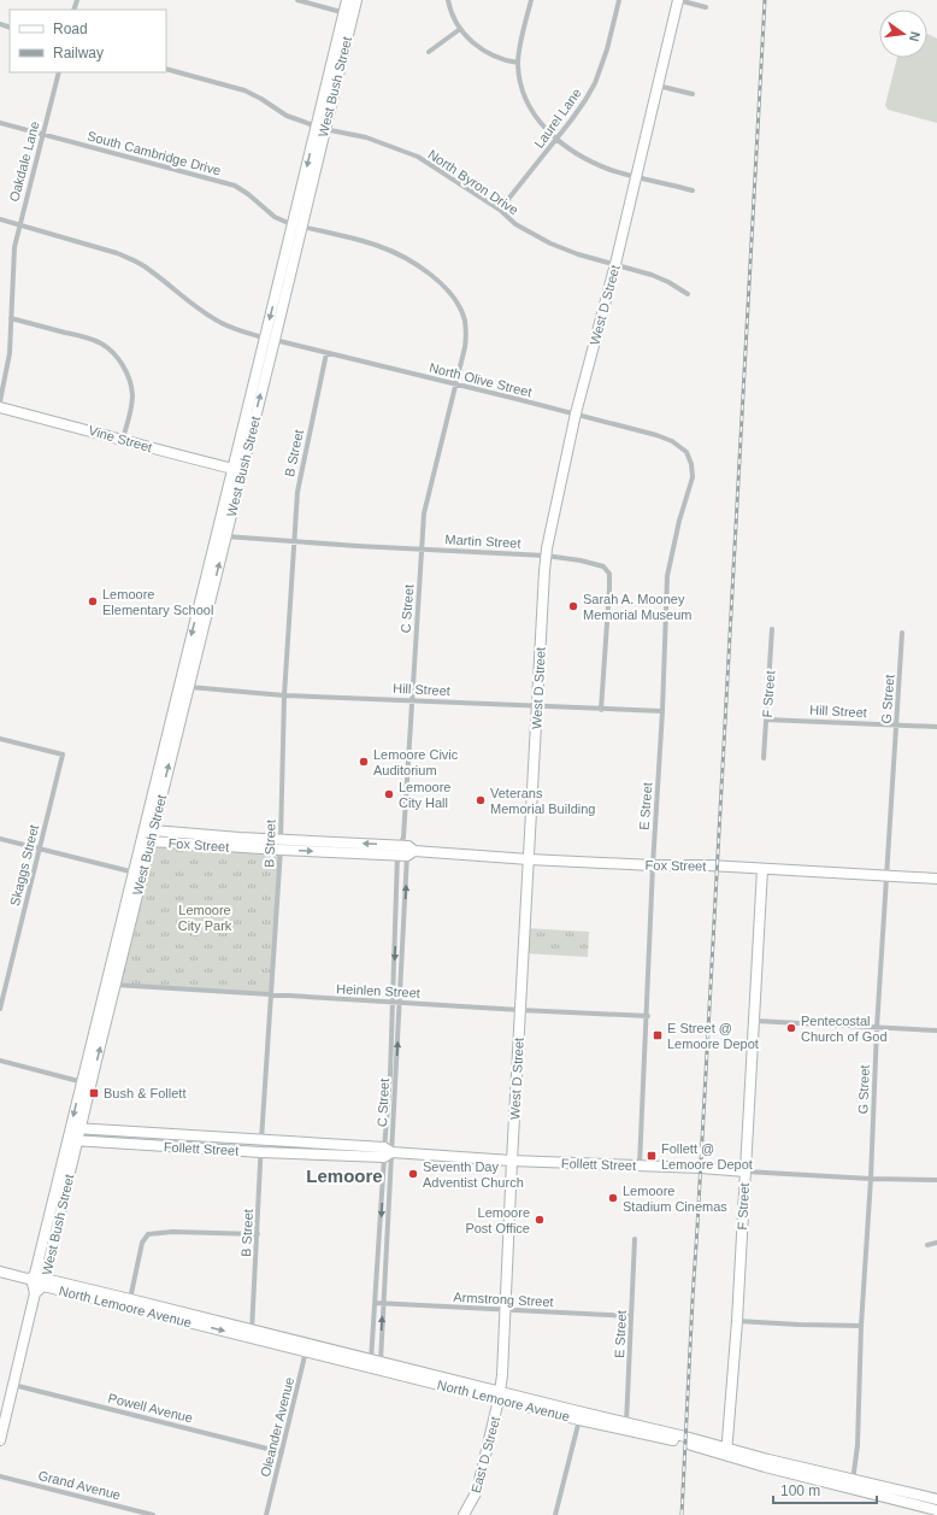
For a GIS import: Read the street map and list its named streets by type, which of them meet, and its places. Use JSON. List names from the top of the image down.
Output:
{
  "streets": {
    "street": [
      "West Bush Street",
      "Laurel Lane",
      "South Cambridge Drive",
      "Oakdale Lane",
      "North Byron Drive",
      "West D Street",
      "North Olive Street",
      "Vine Street",
      "B Street",
      "Martin Street",
      "C Street",
      "Hill Street",
      "F Street",
      "G Street",
      "E Street",
      "Fox Street",
      "Skaggs Street",
      "Heinlen Street",
      "Follett Street",
      "Armstrong Street",
      "North Lemoore Avenue",
      "Powell Avenue",
      "Oleander Avenue",
      "East D Street",
      "Grand Avenue"
    ]
  },
  "crossings": [
    ["West Bush Street", "South Cambridge Drive"],
    ["West Bush Street", "North Byron Drive"],
    ["West Bush Street", "North Olive Street"],
    ["West Bush Street", "Vine Street"],
    ["West Bush Street", "Martin Street"],
    ["West Bush Street", "Hill Street"],
    ["West Bush Street", "Fox Street"],
    ["West Bush Street", "Heinlen Street"],
    ["West Bush Street", "Follett Street"],
    ["West Bush Street", "North Lemoore Avenue"],
    ["Laurel Lane", "North Byron Drive"],
    ["South Cambridge Drive", "Oakdale Lane"],
    ["South Cambridge Drive", "North Olive Street"],
    ["South Cambridge Drive", "C Street"],
    ["Oakdale Lane", "North Olive Street"],
    ["North Byron Drive", "West D Street"],
    ["West D Street", "North Olive Street"],
    ["West D Street", "Martin Street"],
    ["West D Street", "Hill Street"],
    ["West D Street", "Fox Street"],
    ["West D Street", "Heinlen Street"],
    ["West D Street", "Follett Street"],
    ["West D Street", "Armstrong Street"],
    ["West D Street", "North Lemoore Avenue"],
    ["West D Street", "East D Street"],
    ["North Olive Street", "B Street"],
    ["North Olive Street", "C Street"],
    ["North Olive Street", "E Street"],
    ["B Street", "Martin Street"],
    ["B Street", "Hill Street"],
    ["B Street", "Fox Street"],
    ["B Street", "Heinlen Street"],
    ["B Street", "Follett Street"],
    ["B Street", "North Lemoore Avenue"],
    ["Martin Street", "C Street"],
    ["Martin Street", "Hill Street"],
    ["C Street", "Hill Street"],
    ["C Street", "Fox Street"],
    ["C Street", "Heinlen Street"],
    ["C Street", "Follett Street"],
    ["C Street", "Armstrong Street"],
    ["C Street", "North Lemoore Avenue"],
    ["Hill Street", "F Street"],
    ["Hill Street", "G Street"],
    ["Hill Street", "E Street"],
    ["F Street", "Fox Street"],
    ["F Street", "Follett Street"],
    ["F Street", "North Lemoore Avenue"],
    ["G Street", "Fox Street"],
    ["G Street", "Follett Street"],
    ["G Street", "North Lemoore Avenue"],
    ["E Street", "Fox Street"],
    ["E Street", "Heinlen Street"],
    ["E Street", "Follett Street"],
    ["E Street", "Armstrong Street"],
    ["E Street", "North Lemoore Avenue"],
    ["North Lemoore Avenue", "Oleander Avenue"],
    ["North Lemoore Avenue", "East D Street"],
    ["Powell Avenue", "Oleander Avenue"]
  ],
  "districts": ["Lemoore"],
  "parks": ["Lemoore City Park"],
  "places": {
    "other": [
      "Lemoore Elementary School",
      "Sarah A. Mooney Memorial Museum",
      "Lemoore Civic Auditorium",
      "Lemoore City Hall",
      "Veterans Memorial Building",
      "Pentecostal Church of God",
      "Seventh Day Adventist Church",
      "Lemoore Stadium Cinemas",
      "Lemoore Post Office"
    ],
    "transit": ["E Street @ Lemoore Depot", "Bush & Follett", "Follett @ Lemoore Depot"]
  },
  "legend": ["Road", "Railway"],
  "scale_bar": "100 m",
  "north": "right"
}
